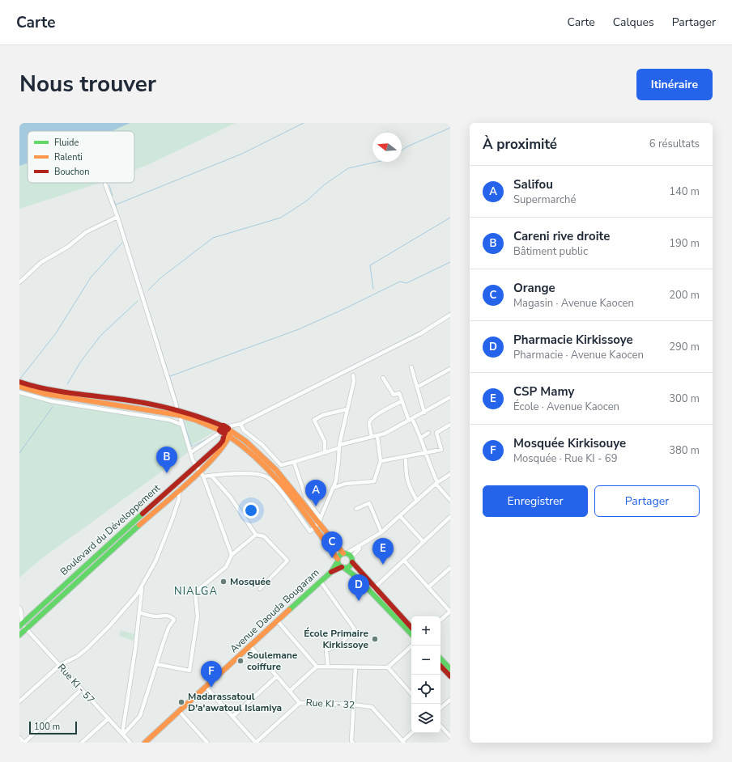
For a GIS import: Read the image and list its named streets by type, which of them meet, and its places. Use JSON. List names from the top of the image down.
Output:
{
  "streets": {
    "main road": ["Boulevard du Développement", "Avenue Daouda Bougaram"],
    "street": ["Rue KI - 57", "Rue KI - 32"]
  },
  "crossings": [
    ["Boulevard du Développement", "Rue KI - 57"]
  ],
  "districts": ["NIALGA"],
  "places": [
    "Mosquée",
    "École Primaire Kirkissoye",
    "Soulemane coiffure",
    "Madarassatoul D'a'awatoul Islamiya"
  ],
  "legend": ["Fluide", "Ralenti", "Bouchon"],
  "scale_bar": "100 m",
  "north": "left",
  "page": {
    "header": "Carte",
    "nav": ["Carte", "Calques", "Partager"],
    "title": "Nous trouver",
    "buttons": [
      "Itinéraire",
      ["Enregistrer", "Partager"]
    ],
    "heading": ["À proximité", "6 résultats"],
    "list": [
      {
        "mark": "A",
        "name": "Salifou",
        "note": "Supermarché",
        "value": "140 m"
      },
      {
        "mark": "B",
        "name": "Careni rive droite",
        "note": "Bâtiment public",
        "value": "190 m"
      },
      {
        "mark": "C",
        "name": "Orange",
        "note": "Magasin · Avenue Kaocen",
        "value": "200 m"
      },
      {
        "mark": "D",
        "name": "Pharmacie Kirkissoye",
        "note": "Pharmacie · Avenue Kaocen",
        "value": "290 m"
      },
      {
        "mark": "E",
        "name": "CSP Mamy",
        "note": "École · Avenue Kaocen",
        "value": "300 m"
      },
      {
        "mark": "F",
        "name": "Mosquée Kirkisouye",
        "note": "Mosquée · Rue KI - 69",
        "value": "380 m"
      }
    ],
    "pins": [
      "B",
      "A",
      "C",
      "E",
      "D",
      "F"
    ],
    "map_buttons": ["+", "−"],
    "scale": "100 m"
  }
}
